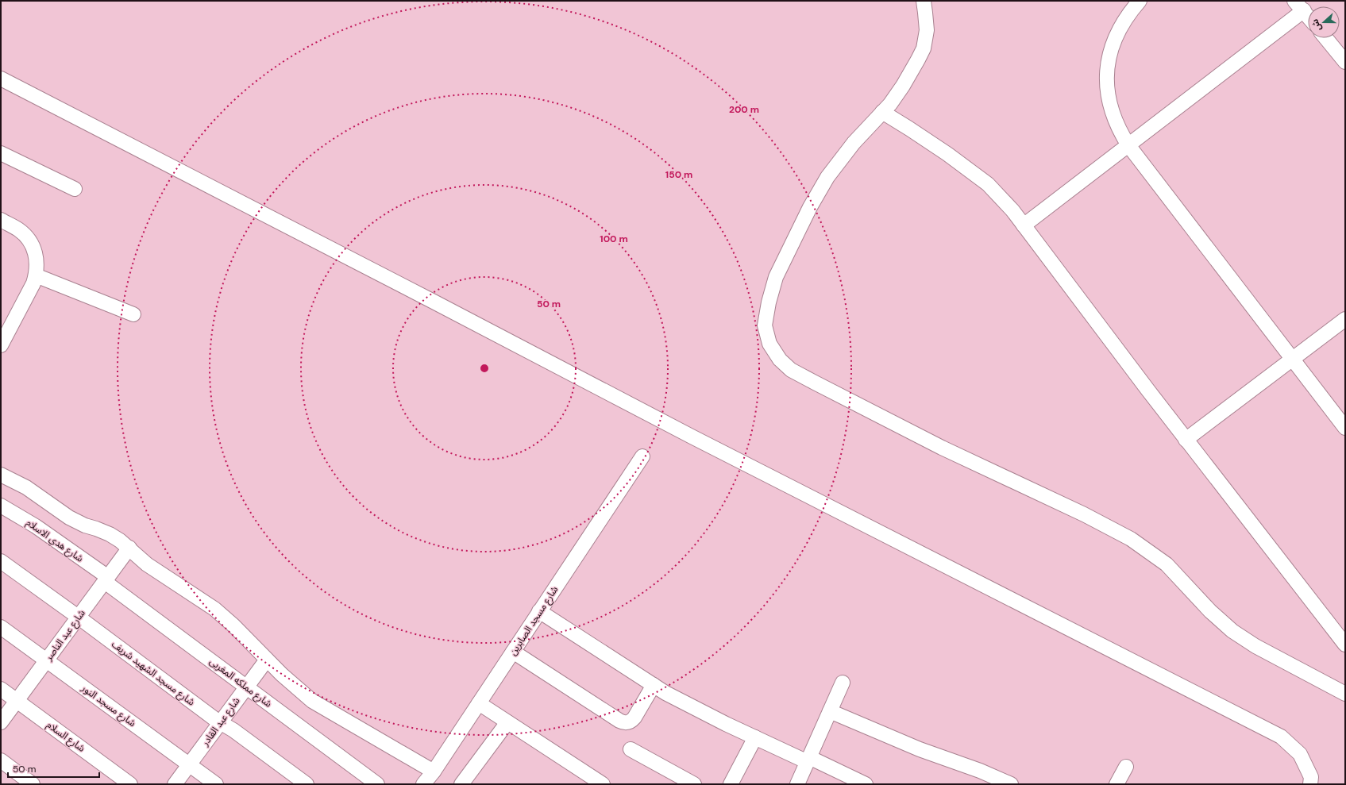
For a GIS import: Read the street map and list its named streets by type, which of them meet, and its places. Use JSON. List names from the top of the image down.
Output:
{
  "streets": {
    "street": [
      "شارع هدي الاسلام",
      "شارع مسجد الصابرين",
      "شارع عبد الناصر",
      "شارع مسجد الشهيد شريف",
      "شارع مملكه المغربى",
      "شارع مسجد النور",
      "شارع عبد القادر",
      "شارع السلام"
    ]
  },
  "crossings": [
    ["شارع هدي الاسلام", "شارع عبد الناصر"],
    ["شارع هدي الاسلام", "شارع مملكه المغربى"],
    ["شارع عبد الناصر", "شارع مسجد الشهيد شريف"],
    ["شارع عبد الناصر", "شارع مملكه المغربى"],
    ["شارع عبد الناصر", "شارع مسجد النور"],
    ["شارع عبد الناصر", "شارع السلام"],
    ["شارع مسجد الشهيد شريف", "شارع عبد القادر"],
    ["شارع مملكه المغربى", "شارع عبد القادر"],
    ["شارع مسجد النور", "شارع عبد القادر"]
  ],
  "scale_bar": "50 m",
  "north": "left",
  "rings": [
    "200 m",
    "150 m",
    "100 m",
    "50 m"
  ]
}
